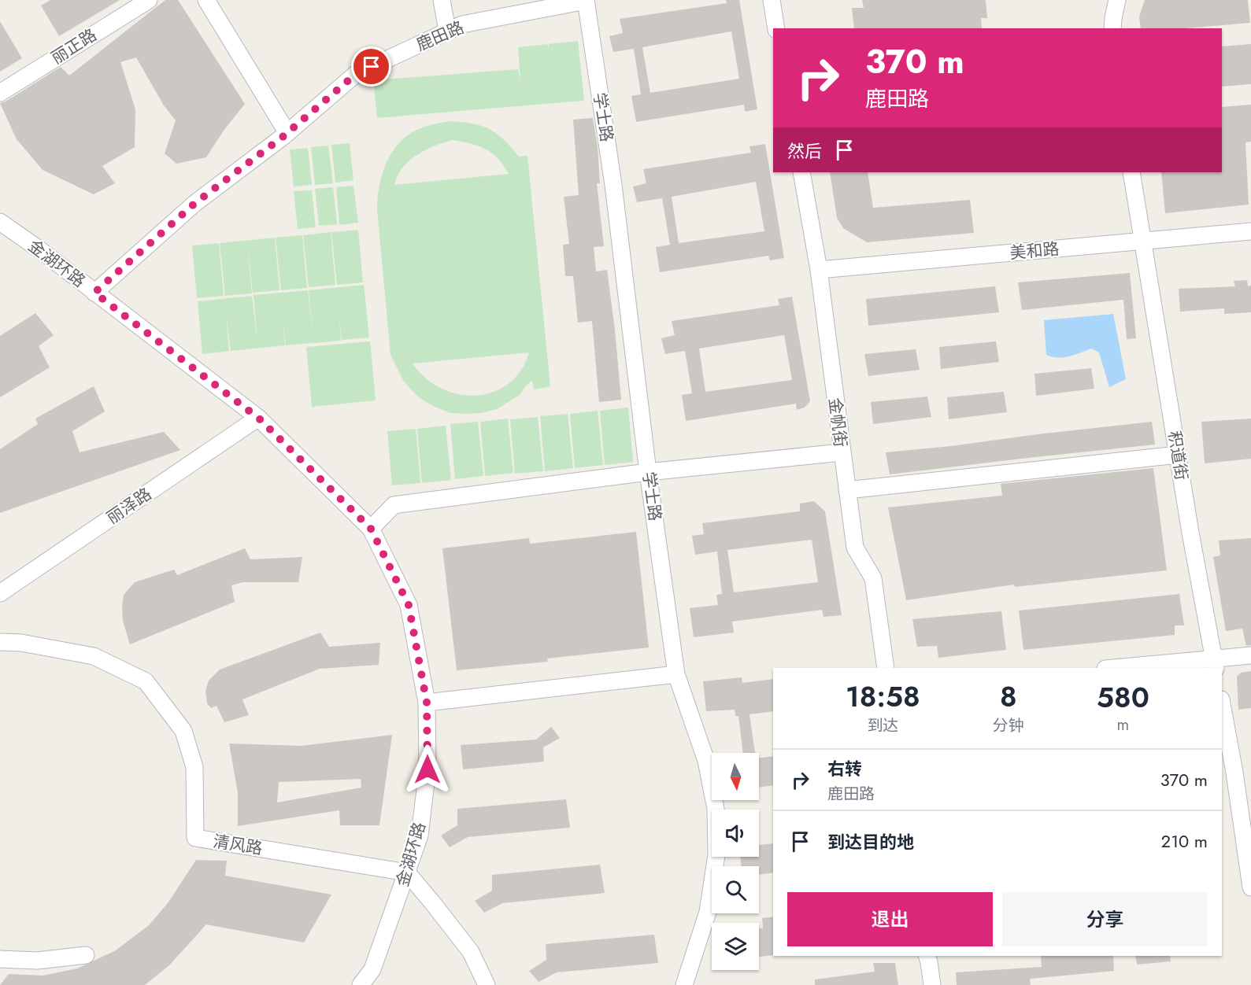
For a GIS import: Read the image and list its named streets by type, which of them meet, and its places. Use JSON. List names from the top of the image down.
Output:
{
  "streets": {
    "street": [
      "鹿田路",
      "丽正路",
      "学士路",
      "美和路",
      "金湖环路",
      "金帆街",
      "积道街",
      "丽泽路",
      "清风路"
    ]
  },
  "crossings": [
    ["鹿田路", "学士路"],
    ["鹿田路", "金湖环路"],
    ["美和路", "金帆街"],
    ["美和路", "积道街"],
    ["金湖环路", "丽泽路"],
    ["金湖环路", "清风路"]
  ],
  "north": "bottom",
  "page": {
    "turn": ["370 m", "鹿田路"],
    "then": "然后",
    "eta": [
      "18:58",
      "到达",
      "8",
      "分钟",
      "580",
      "m"
    ],
    "list": [
      {
        "name": "右转",
        "note": "鹿田路",
        "value": "370 m"
      },
      {
        "name": "到达目的地",
        "value": "210 m"
      }
    ],
    "buttons": ["退出", "分享"]
  }
}
